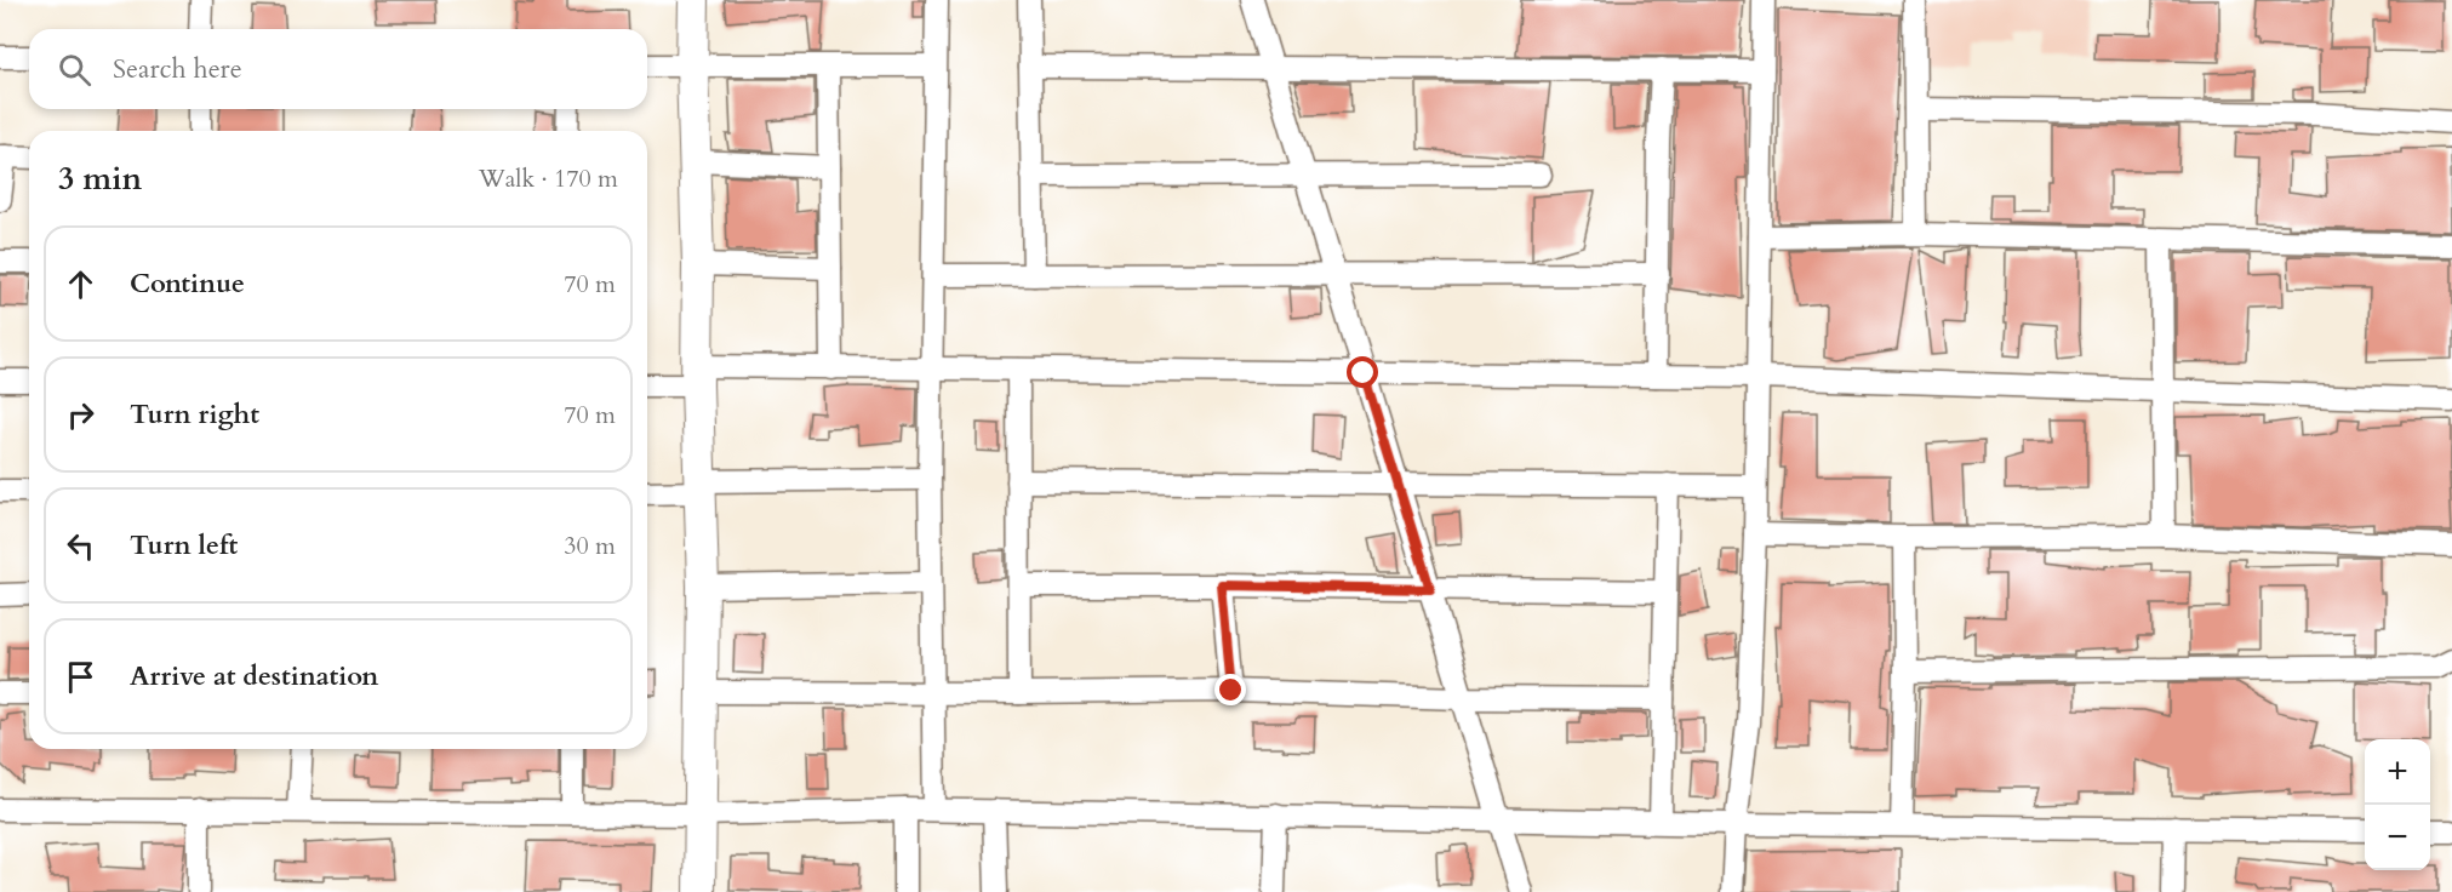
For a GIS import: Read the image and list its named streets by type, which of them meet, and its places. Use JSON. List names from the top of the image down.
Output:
{
  "page": {
    "search": "Search here",
    "heading": ["3 min", "Walk · 170 m"],
    "list": [
      ["Continue", "70 m"],
      ["Turn right", "70 m"],
      ["Turn left", "30 m"],
      "Arrive at destination"
    ],
    "map_buttons": ["+", "−"]
  }
}
